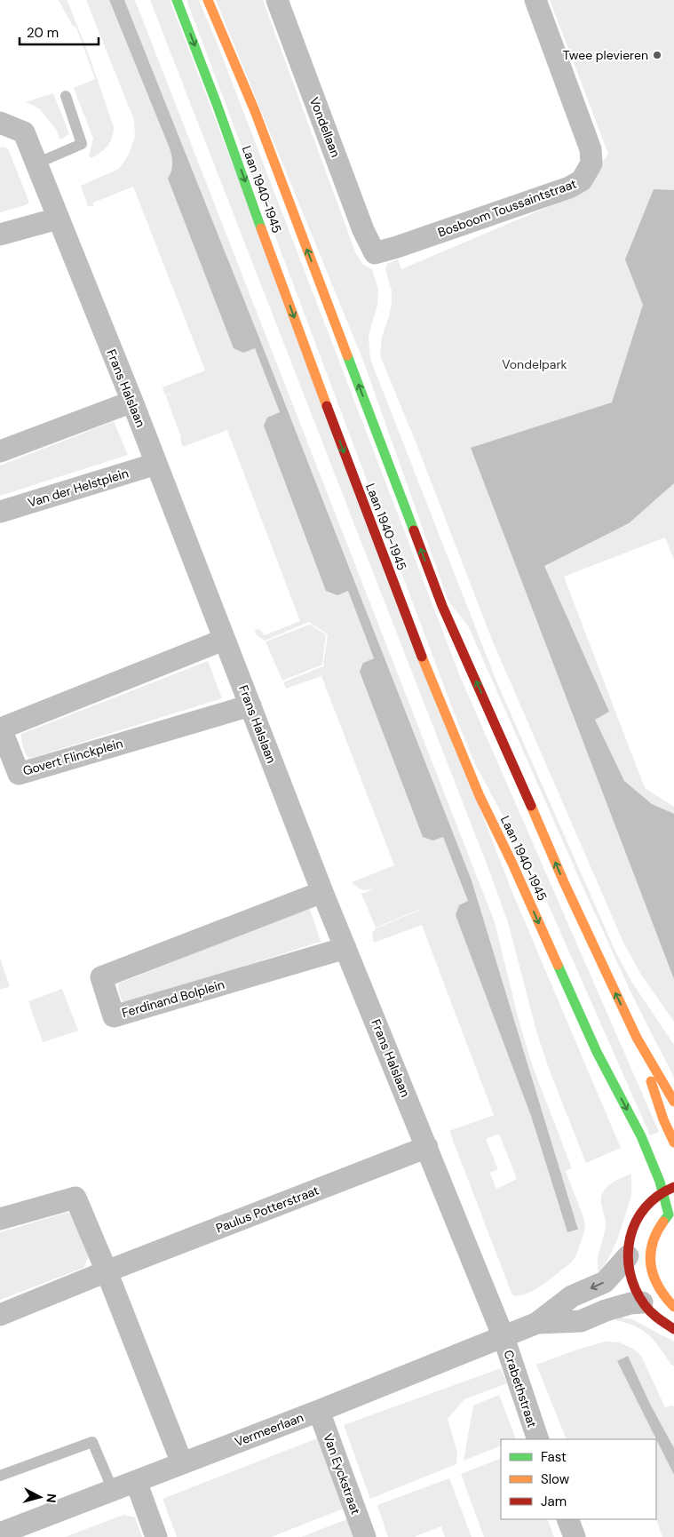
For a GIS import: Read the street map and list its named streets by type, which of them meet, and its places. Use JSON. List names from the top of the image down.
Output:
{
  "streets": {
    "main road": ["Laan 1940-1945"],
    "street": [
      "Vondellaan",
      "Bosboom Toussaintstraat",
      "Frans Halslaan",
      "Van der Helstplein",
      "Govert Flinckplein",
      "Ferdinand Bolplein",
      "Paulus Potterstraat",
      "Crabethstraat",
      "Vermeerlaan",
      "Van Eyckstraat"
    ]
  },
  "crossings": [
    ["Vondellaan", "Bosboom Toussaintstraat"],
    ["Frans Halslaan", "Van der Helstplein"],
    ["Frans Halslaan", "Govert Flinckplein"],
    ["Frans Halslaan", "Ferdinand Bolplein"],
    ["Frans Halslaan", "Paulus Potterstraat"],
    ["Frans Halslaan", "Crabethstraat"],
    ["Frans Halslaan", "Vermeerlaan"],
    ["Crabethstraat", "Vermeerlaan"],
    ["Vermeerlaan", "Van Eyckstraat"]
  ],
  "parks": ["Vondelpark"],
  "places": ["Twee plevieren"],
  "legend": ["Fast", "Slow", "Jam"],
  "scale_bar": "20 m",
  "north": "right"
}
